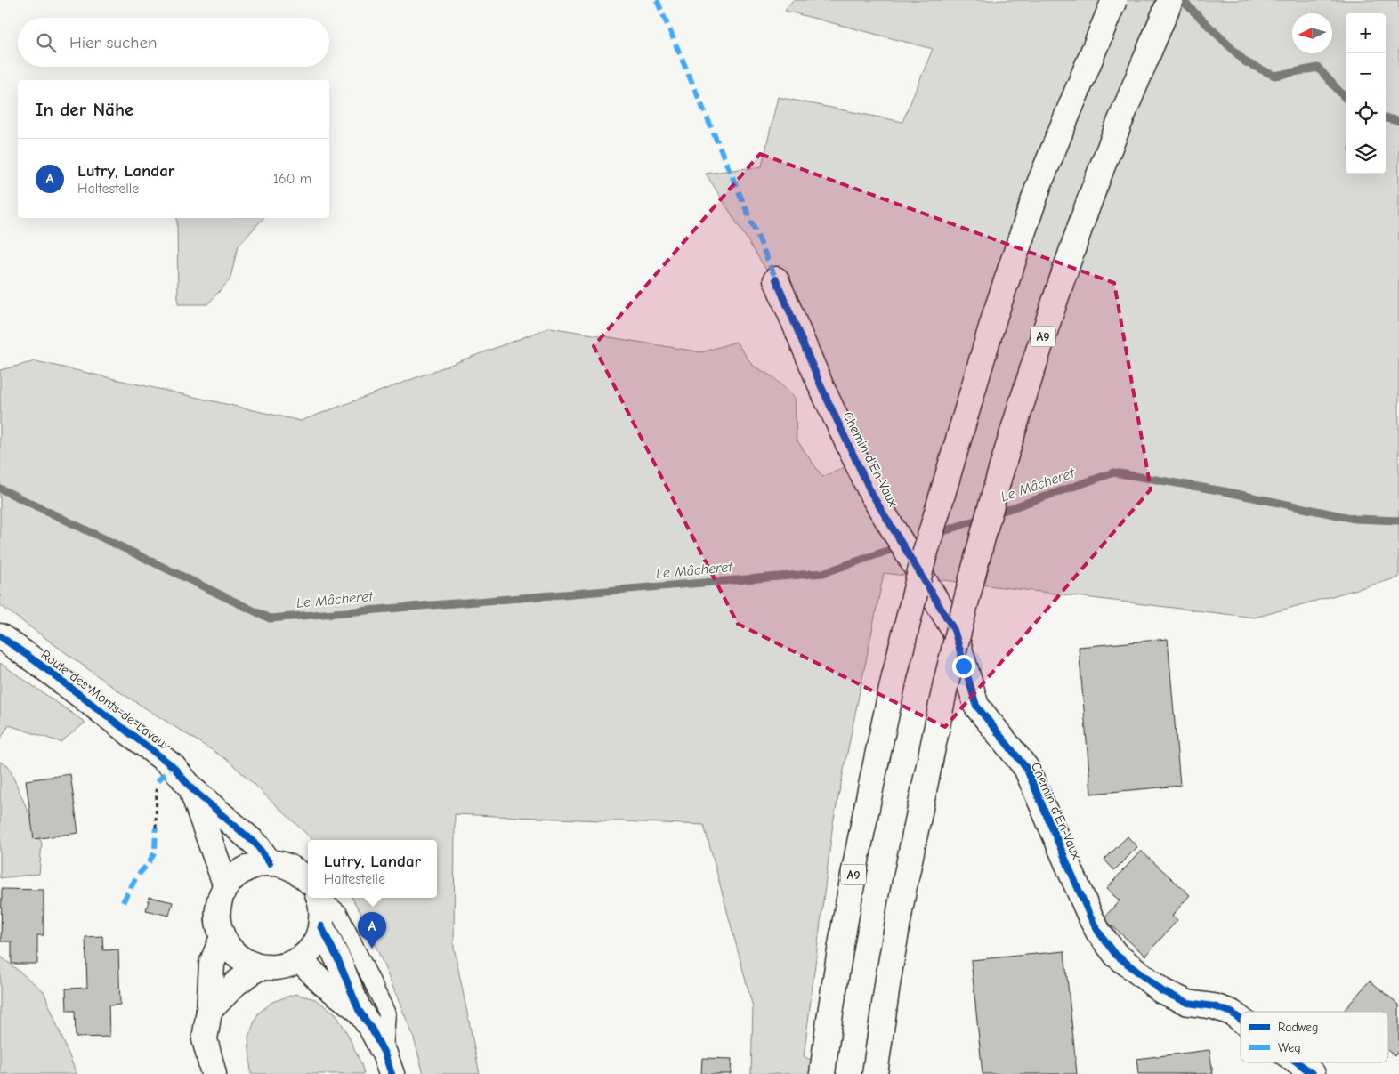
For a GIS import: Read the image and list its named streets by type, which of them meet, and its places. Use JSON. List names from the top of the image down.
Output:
{
  "streets": {
    "main road": ["A9", "Chemin d'En-Vaux", "Route des Monts-de-Lavaux"]
  },
  "water": ["Le Mâcheret"],
  "legend": ["Radweg", "Weg"],
  "north": "left",
  "page": {
    "map_buttons": ["+", "−"],
    "search": "Hier suchen",
    "heading": "In der Nähe",
    "list": [
      {
        "mark": "A",
        "name": "Lutry, Landar",
        "note": "Haltestelle",
        "value": "160 m"
      }
    ],
    "popup": ["Lutry, Landar", "Haltestelle"],
    "pins": "A"
  }
}
